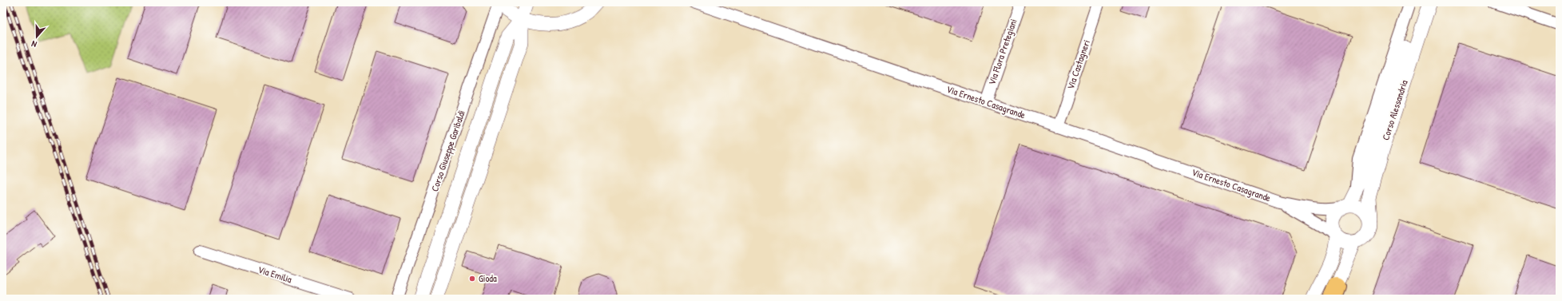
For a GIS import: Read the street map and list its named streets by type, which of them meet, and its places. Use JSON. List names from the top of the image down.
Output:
{
  "streets": {
    "street": [
      "Via Flora Pretegiani",
      "Via Castagneri",
      "Via Ernesto Casagrande",
      "Corso Alessandria",
      "Corso Giuseppe Garibaldi",
      "Via Emilia"
    ]
  },
  "crossings": [
    ["Via Flora Pretegiani", "Via Ernesto Casagrande"],
    ["Via Castagneri", "Via Ernesto Casagrande"],
    ["Via Ernesto Casagrande", "Corso Alessandria"]
  ],
  "places": ["Gioda"],
  "north": "bottom"
}
